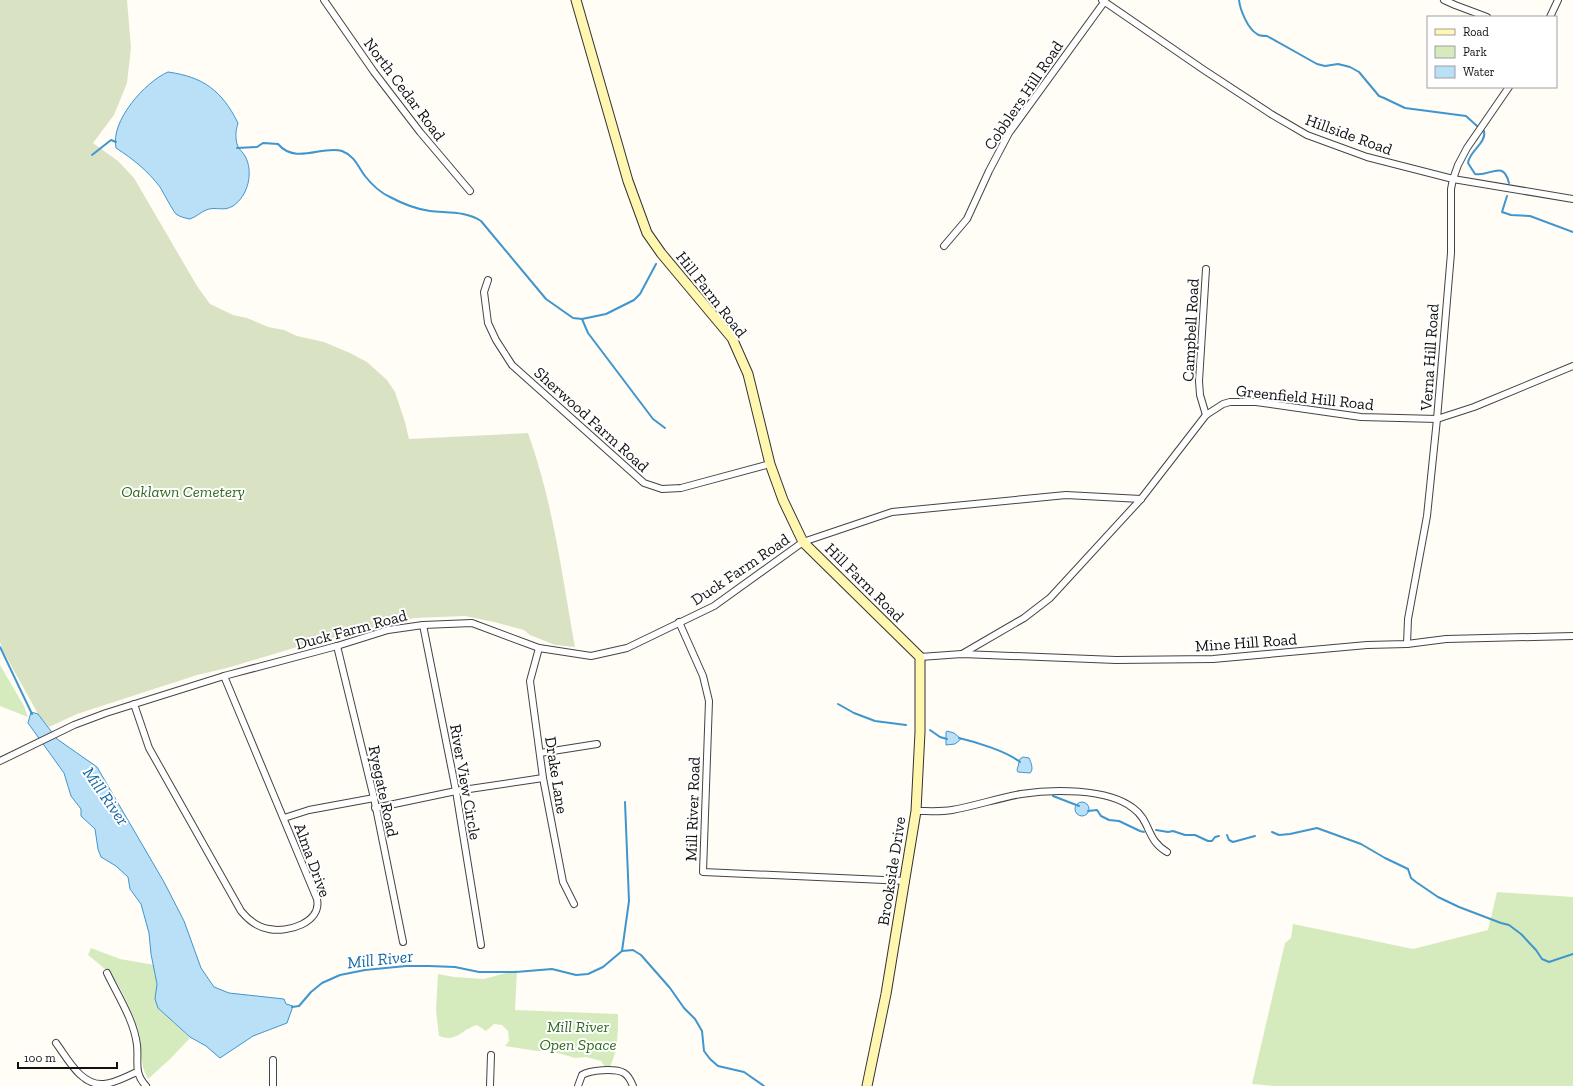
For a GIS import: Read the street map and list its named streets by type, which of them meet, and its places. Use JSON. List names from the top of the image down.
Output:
{
  "streets": {
    "main road": ["Hill Farm Road", "Brookside Drive"],
    "street": [
      "North Cedar Road",
      "Cobblers Hill Road",
      "Hillside Road",
      "Campbell Road",
      "Verna Hill Road",
      "Greenfield Hill Road",
      "Sherwood Farm Road",
      "Duck Farm Road",
      "Mine Hill Road",
      "Drake Lane",
      "River View Circle",
      "Ryegate Road",
      "Mill River Road",
      "Alma Drive"
    ]
  },
  "crossings": [
    ["Cobblers Hill Road", "Hillside Road"],
    ["Hillside Road", "Verna Hill Road"],
    ["Hill Farm Road", "Sherwood Farm Road"],
    ["Hill Farm Road", "Duck Farm Road"],
    ["Hill Farm Road", "Mine Hill Road"],
    ["Hill Farm Road", "Brookside Drive"],
    ["Campbell Road", "Greenfield Hill Road"],
    ["Verna Hill Road", "Greenfield Hill Road"],
    ["Verna Hill Road", "Mine Hill Road"],
    ["Greenfield Hill Road", "Duck Farm Road"],
    ["Greenfield Hill Road", "Mine Hill Road"],
    ["Duck Farm Road", "Drake Lane"],
    ["Duck Farm Road", "River View Circle"],
    ["Duck Farm Road", "Ryegate Road"],
    ["Duck Farm Road", "Mill River Road"],
    ["Duck Farm Road", "Alma Drive"],
    ["Mine Hill Road", "Brookside Drive"],
    ["Mill River Road", "Brookside Drive"]
  ],
  "water": ["Mill River"],
  "parks": ["Oaklawn Cemetery", "Mill River Open Space"],
  "legend": ["Road", "Park", "Water"],
  "scale_bar": "100 m"
}
